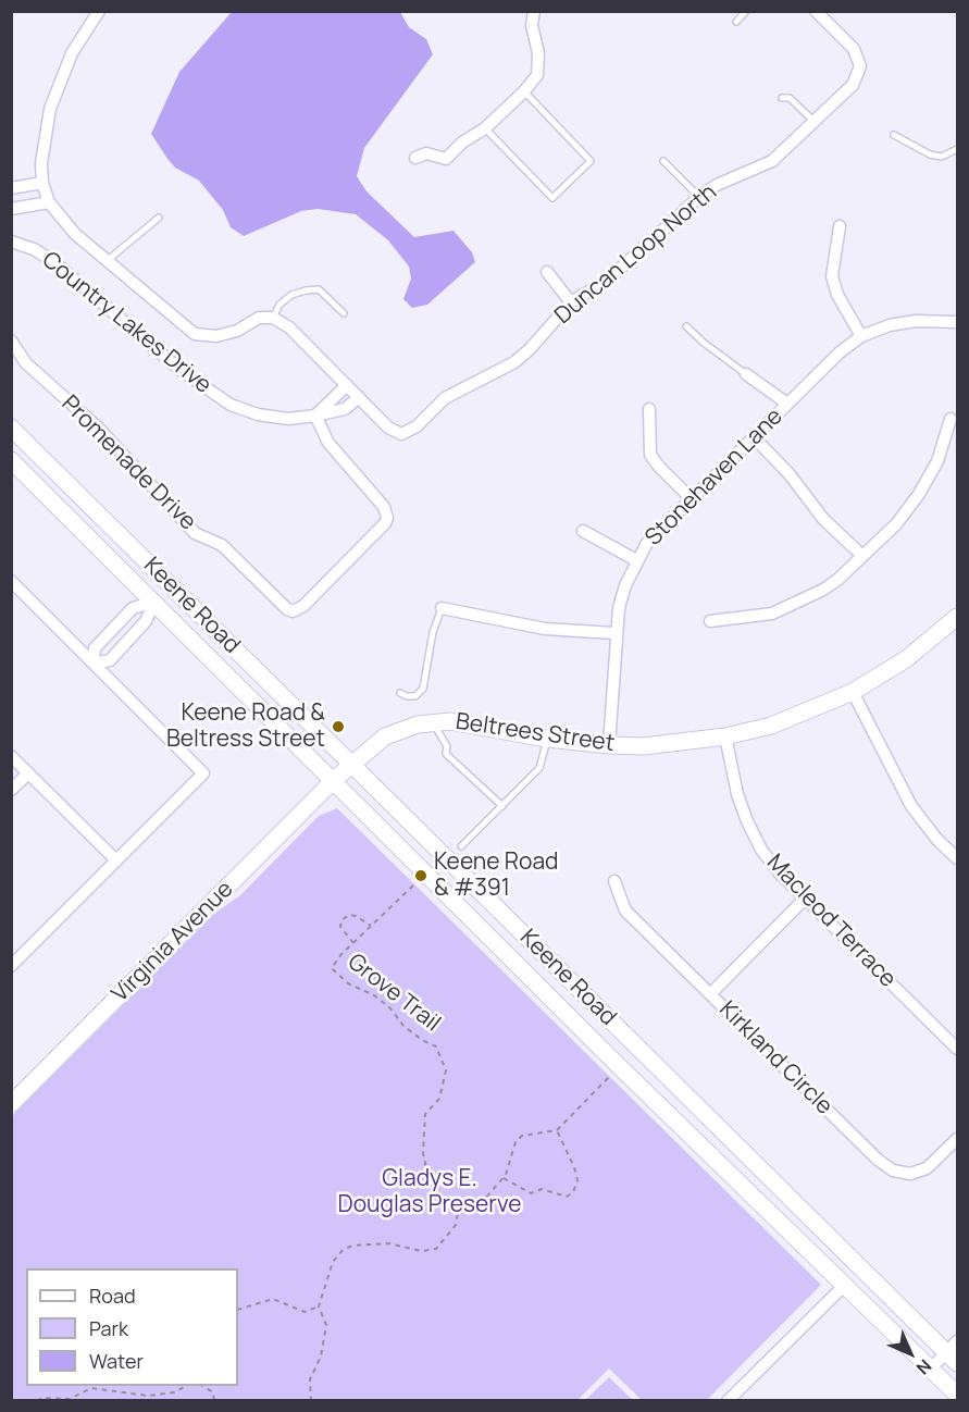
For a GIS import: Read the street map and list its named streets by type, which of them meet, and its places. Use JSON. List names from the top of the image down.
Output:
{
  "streets": {
    "main road": ["Keene Road", "Beltrees Street", "Virginia Avenue"],
    "street": [
      "Duncan Loop North",
      "Country Lakes Drive",
      "Promenade Drive",
      "Stonehaven Lane",
      "Macleod Terrace",
      "Kirkland Circle"
    ],
    "path": ["Grove Trail"]
  },
  "crossings": [
    ["Duncan Loop North", "Country Lakes Drive"],
    ["Country Lakes Drive", "Promenade Drive"],
    ["Stonehaven Lane", "Beltrees Street"],
    ["Keene Road", "Beltrees Street"],
    ["Keene Road", "Virginia Avenue"],
    ["Beltrees Street", "Macleod Terrace"],
    ["Beltrees Street", "Virginia Avenue"]
  ],
  "parks": ["Gladys E. Douglas Preserve"],
  "places": ["Keene Road & Beltress Street", "Keene Road & #391"],
  "legend": ["Road", "Park", "Water"],
  "north": "bottom right"
}
